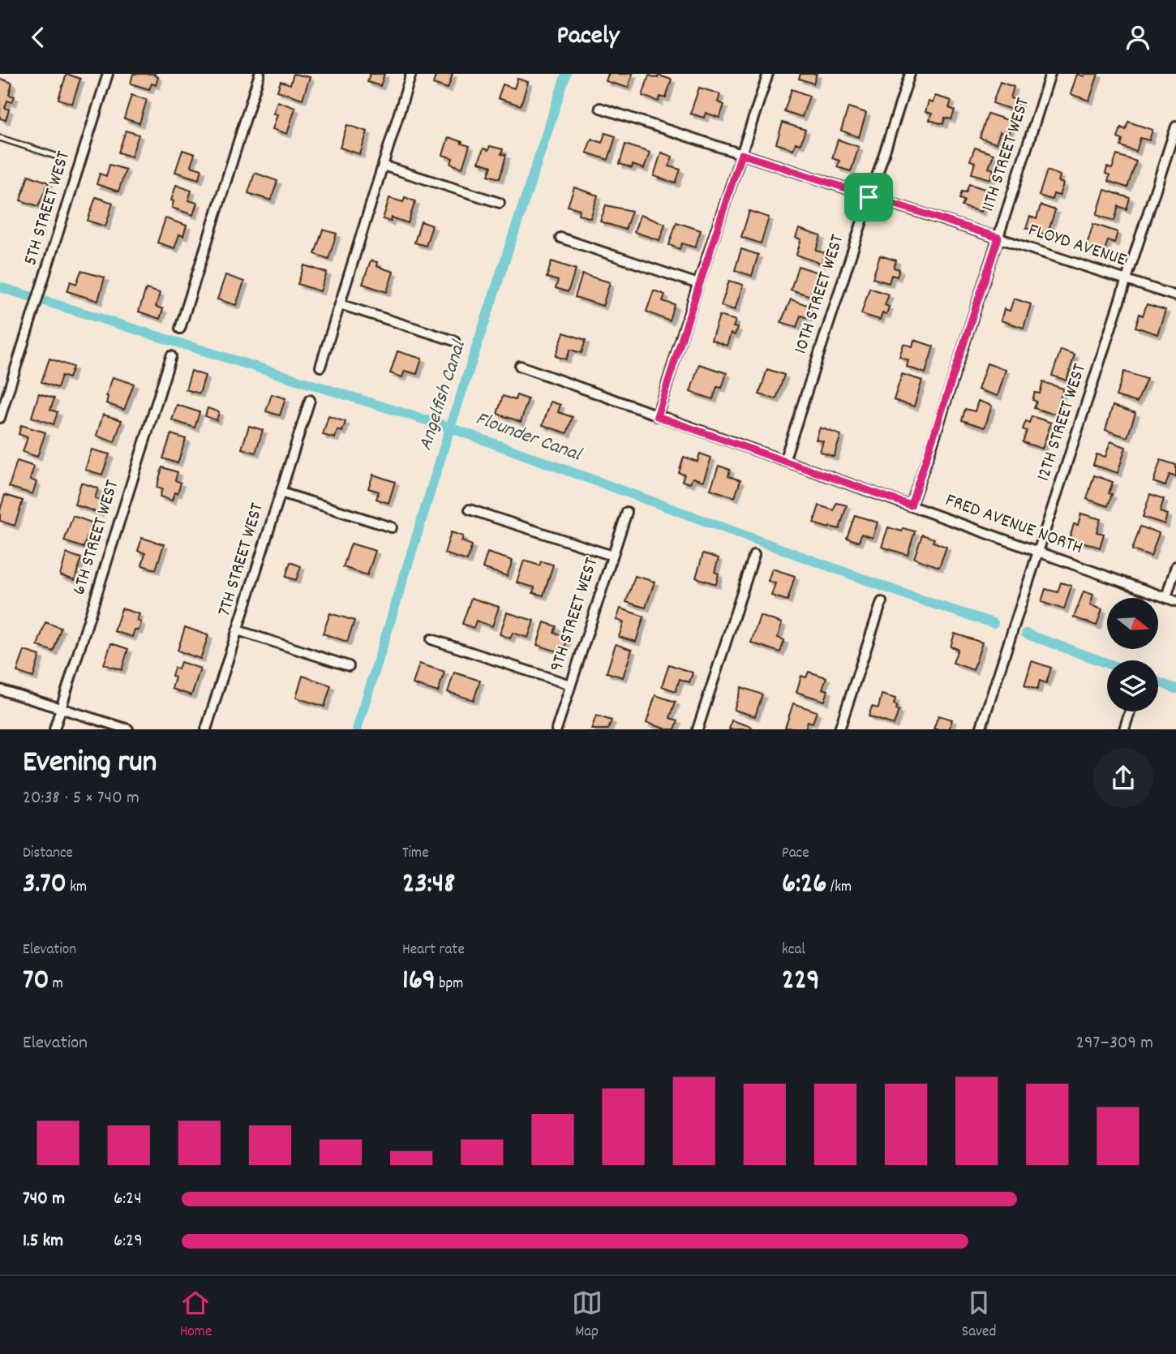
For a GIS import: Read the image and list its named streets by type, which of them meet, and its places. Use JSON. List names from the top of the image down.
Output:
{
  "streets": {
    "street": [
      "11TH STREET WEST",
      "5TH STREET WEST",
      "FLOYD AVENUE",
      "10TH STREET WEST",
      "12TH STREET WEST",
      "FRED AVENUE NORTH",
      "6TH STREET WEST",
      "7TH STREET WEST",
      "9TH STREET WEST"
    ]
  },
  "crossings": [
    ["11TH STREET WEST", "FLOYD AVENUE"],
    ["11TH STREET WEST", "FRED AVENUE NORTH"],
    ["FLOYD AVENUE", "10TH STREET WEST"],
    ["FLOYD AVENUE", "12TH STREET WEST"],
    ["10TH STREET WEST", "FRED AVENUE NORTH"],
    ["12TH STREET WEST", "FRED AVENUE NORTH"]
  ],
  "water": ["Angelfish Canal", "Flounder Canal"],
  "north": "right",
  "page": {
    "header": "Pacely",
    "heading": ["Evening run", "20:38 · 5 × 740 m"],
    "stats": [
      ["Distance", "3.70 km"],
      ["Time", "23:48"],
      ["Pace", "6:26 /km"],
      ["Elevation", "70 m"],
      ["Heart rate", "169 bpm"],
      ["kcal", "229"]
    ],
    "chart": ["Elevation", "297–309 m"],
    "list": [
      {
        "name": "740 m",
        "note": "6:24"
      },
      {
        "name": "1.5 km",
        "note": "6:29"
      }
    ],
    "tabs": ["Home", "Map", "Saved"]
  }
}
